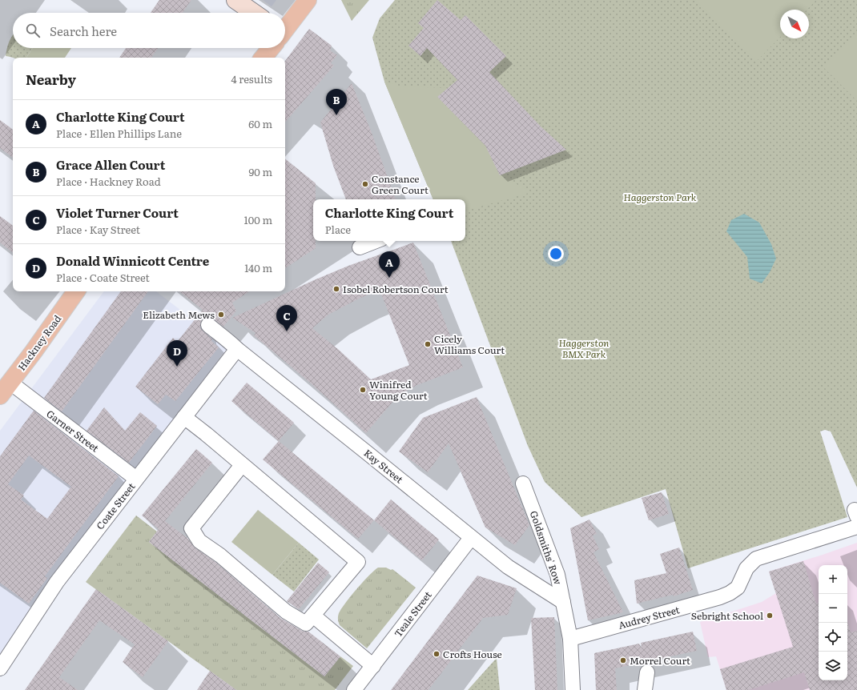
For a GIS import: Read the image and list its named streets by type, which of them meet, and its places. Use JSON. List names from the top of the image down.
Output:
{
  "streets": {
    "main road": ["Hackney Road"],
    "street": [
      "Garner Street",
      "Kay Street",
      "Coate Street",
      "Goldsmiths' Row",
      "Teale Street",
      "Audrey Street"
    ]
  },
  "crossings": [
    ["Hackney Road", "Garner Street"],
    ["Garner Street", "Coate Street"],
    ["Kay Street", "Coate Street"],
    ["Kay Street", "Goldsmiths' Row"],
    ["Kay Street", "Teale Street"],
    ["Goldsmiths' Row", "Audrey Street"]
  ],
  "parks": ["Haggerston Park", "Haggerston BMX Park"],
  "places": [
    "Constance Green Court",
    "Isobel Robertson Court",
    "Elizabeth Mews",
    "Cicely Williams Court",
    "Winifred Young Court",
    "Sebright School",
    "Crofts House",
    "Morrel Court"
  ],
  "north": "bottom right",
  "page": {
    "search": "Search here",
    "heading": ["Nearby", "4 results"],
    "pins": [
      "B",
      "A",
      "C",
      "D"
    ],
    "list": [
      {
        "mark": "A",
        "name": "Charlotte King Court",
        "note": "Place · Ellen Phillips Lane",
        "value": "60 m"
      },
      {
        "mark": "B",
        "name": "Grace Allen Court",
        "note": "Place · Hackney Road",
        "value": "90 m"
      },
      {
        "mark": "C",
        "name": "Violet Turner Court",
        "note": "Place · Kay Street",
        "value": "100 m"
      },
      {
        "mark": "D",
        "name": "Donald Winnicott Centre",
        "note": "Place · Coate Street",
        "value": "140 m"
      }
    ],
    "popup": ["Charlotte King Court", "Place"],
    "map_buttons": ["+", "−"]
  }
}
